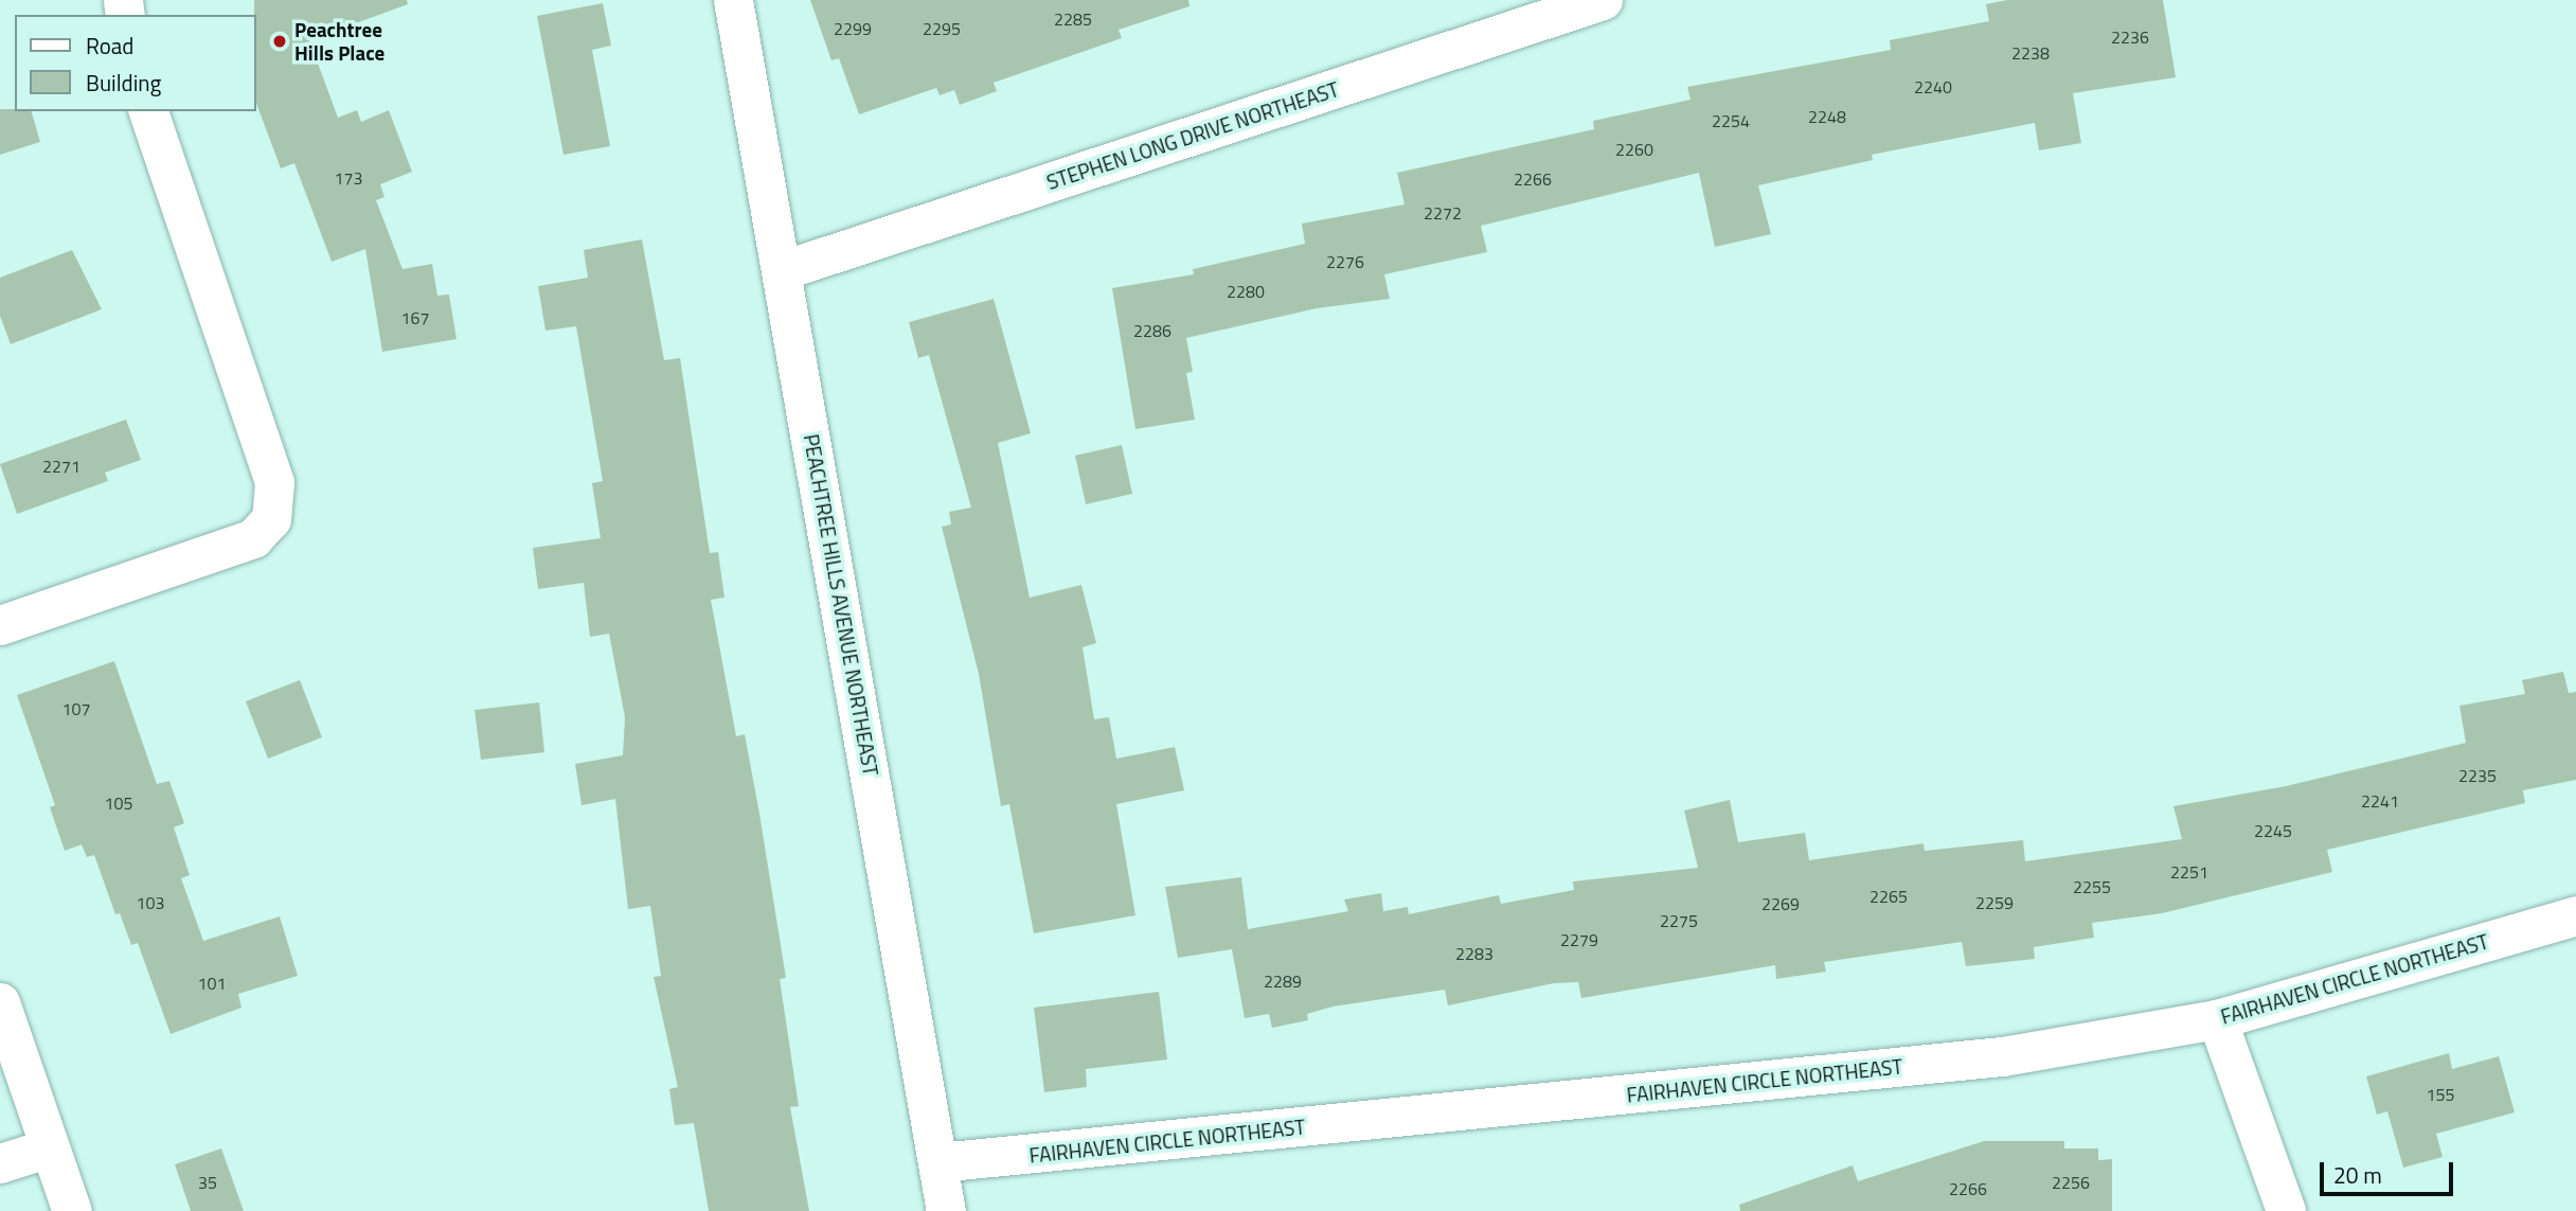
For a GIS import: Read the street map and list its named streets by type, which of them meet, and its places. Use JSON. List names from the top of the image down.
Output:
{
  "streets": {
    "street": ["STEPHEN LONG DRIVE NORTHEAST", "PEACHTREE HILLS AVENUE NORTHEAST", "FAIRHAVEN CIRCLE NORTHEAST"]
  },
  "crossings": [
    ["STEPHEN LONG DRIVE NORTHEAST", "PEACHTREE HILLS AVENUE NORTHEAST"],
    ["PEACHTREE HILLS AVENUE NORTHEAST", "FAIRHAVEN CIRCLE NORTHEAST"]
  ],
  "places": ["Peachtree Hills Place"],
  "house_numbers": [
    "2285",
    "2299",
    "2295",
    "2236",
    "2238",
    "2240",
    "2248",
    "2254",
    "2260",
    "173",
    "2266",
    "2272",
    "2276",
    "2280",
    "167",
    "2286",
    "2271",
    "107",
    "2235",
    "2241",
    "105",
    "2245",
    "2251",
    "2255",
    "2265",
    "103",
    "2259",
    "2269",
    "2275",
    "2279",
    "2283",
    "2289",
    "101",
    "155",
    "35",
    "2256",
    "2266"
  ],
  "legend": ["Road", "Building"],
  "scale_bar": "20 m"
}
